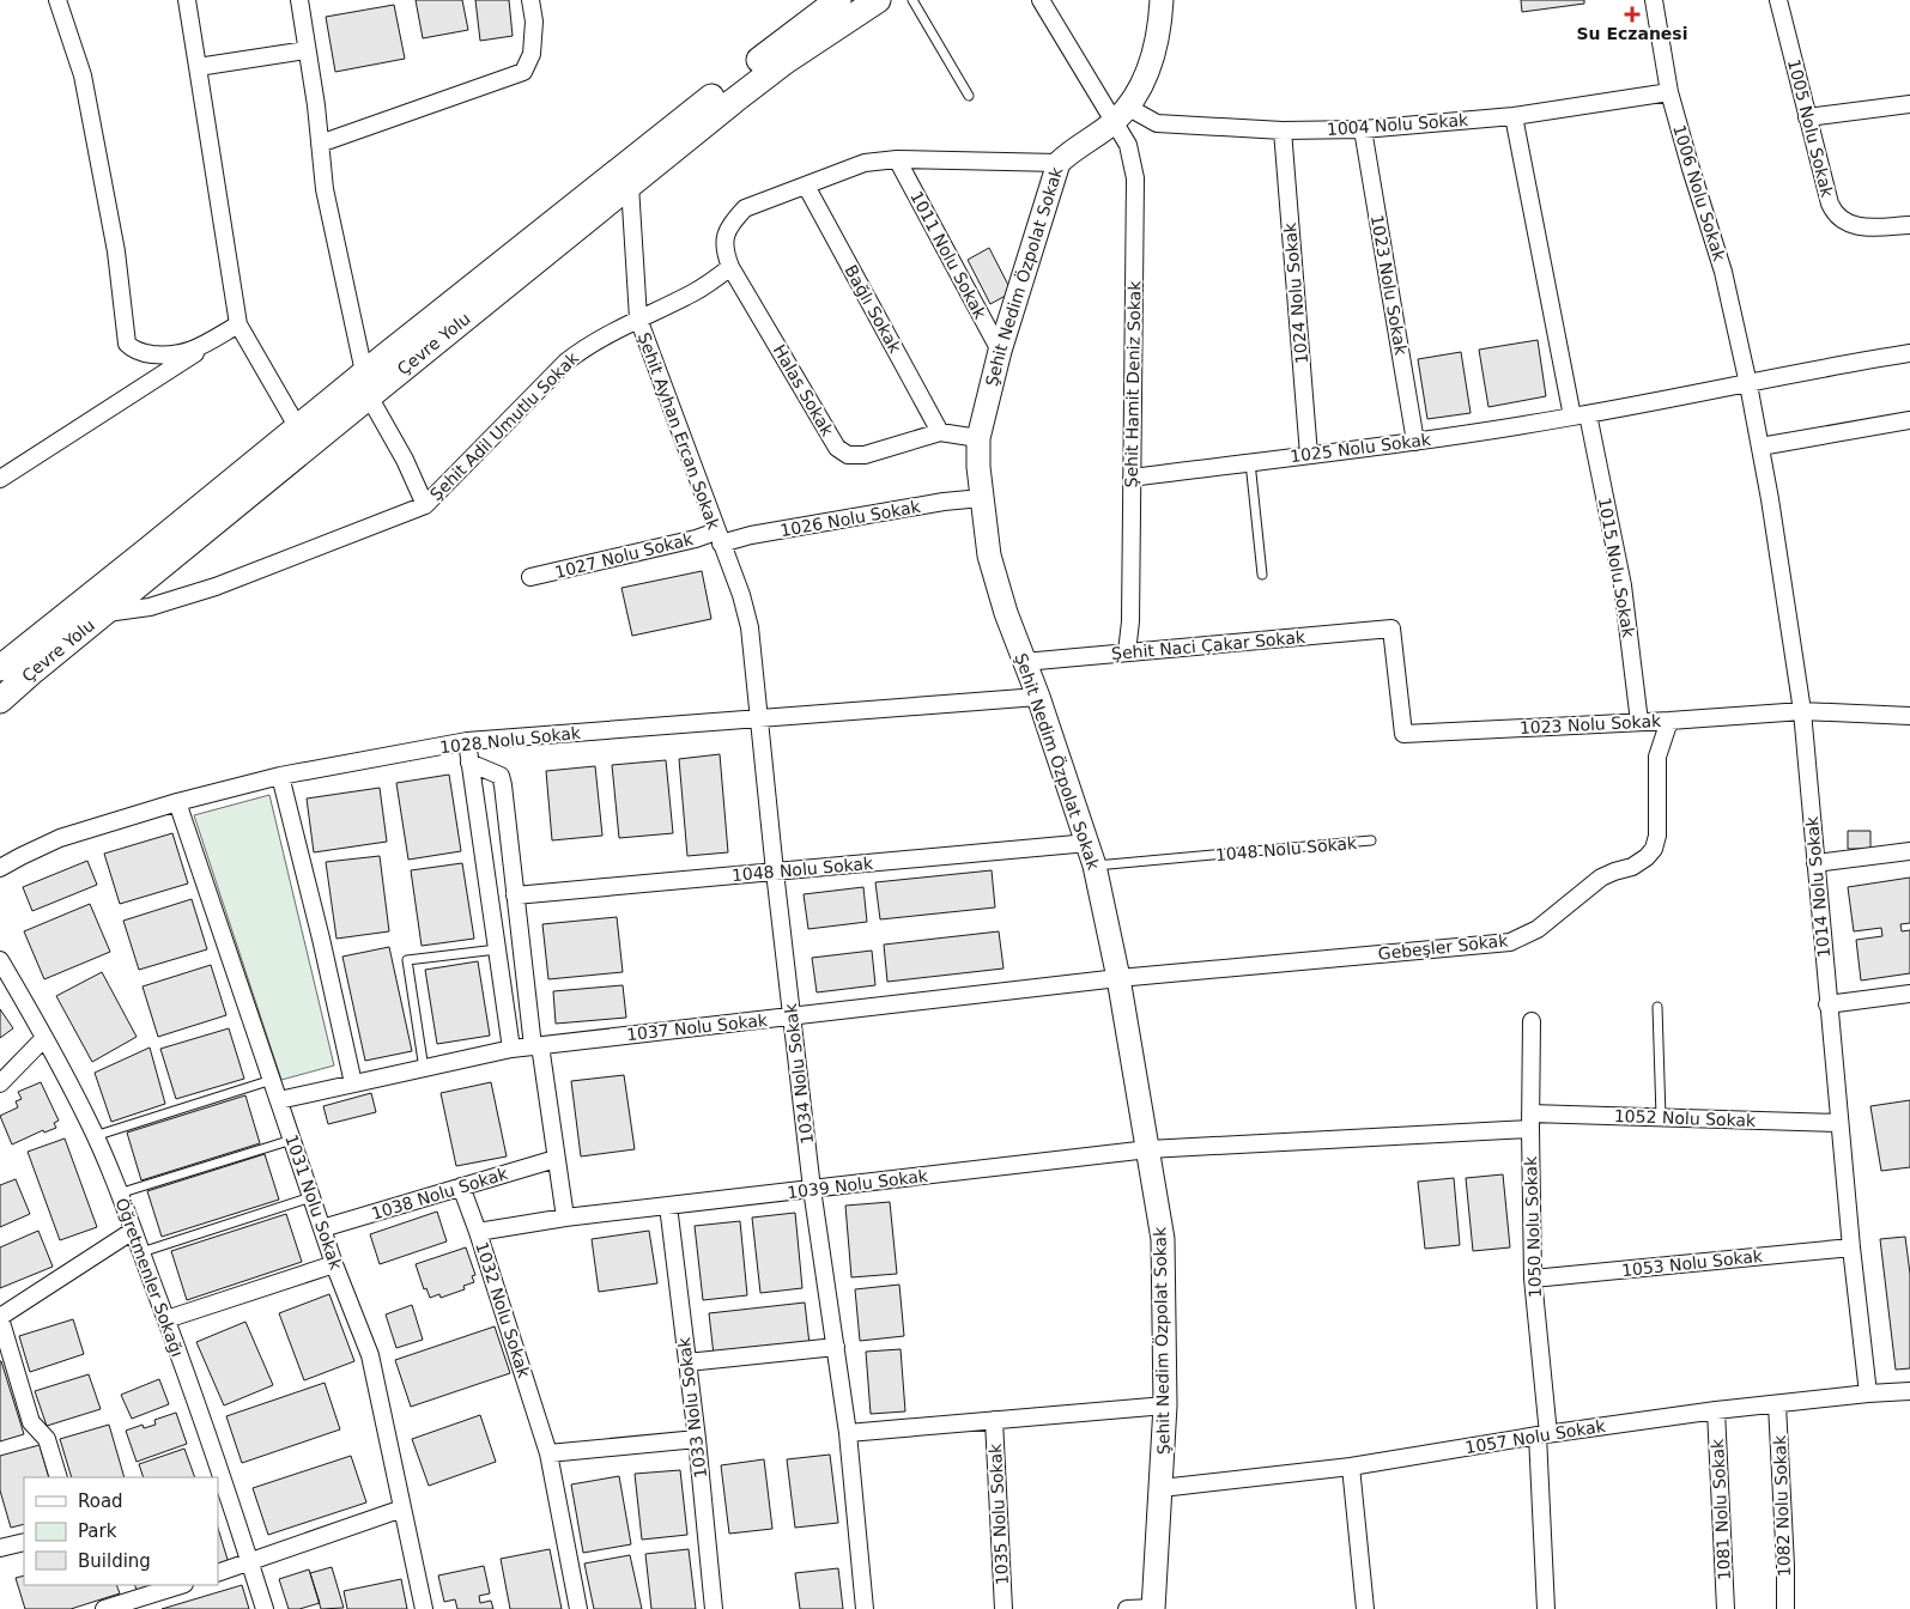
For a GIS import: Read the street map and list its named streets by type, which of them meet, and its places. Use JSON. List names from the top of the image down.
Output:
{
  "streets": {
    "main road": ["Çevre Yolu"],
    "street": [
      "1004 Nolu Sokak",
      "1005 Nolu Sokak",
      "1006 Nolu Sokak",
      "1011 Nolu Sokak",
      "Şehit Nedim Özpolat Sokak",
      "1023 Nolu Sokak",
      "1024 Nolu Sokak",
      "Bağlı Sokak",
      "Şehit Hamit Deniz Sokak",
      "Halas Sokak",
      "Şehit Adil Umutlu Sokak",
      "Şehit Ayhan Ercan Sokak",
      "1025 Nolu Sokak",
      "1026 Nolu Sokak",
      "1027 Nolu Sokak",
      "1015 Nolu Sokak",
      "Şehit Naci Çakar Sokak",
      "1028 Nolu Sokak",
      "1048 Nolu Sokak",
      "1014 Nolu Sokak",
      "Gebeşler Sokak",
      "1037 Nolu Sokak",
      "1034 Nolu Sokak",
      "1052 Nolu Sokak",
      "1039 Nolu Sokak",
      "1038 Nolu Sokak",
      "1031 Nolu Sokak",
      "1050 Nolu Sokak",
      "1053 Nolu Sokak",
      "Öğretmenler Sokağı",
      "1032 Nolu Sokak",
      "1033 Nolu Sokak",
      "1057 Nolu Sokak",
      "1082 Nolu Sokak",
      "1081 Nolu Sokak",
      "1035 Nolu Sokak"
    ]
  },
  "crossings": [
    ["1004 Nolu Sokak", "1006 Nolu Sokak"],
    ["1004 Nolu Sokak", "Şehit Nedim Özpolat Sokak"],
    ["1004 Nolu Sokak", "1023 Nolu Sokak"],
    ["1004 Nolu Sokak", "1024 Nolu Sokak"],
    ["1004 Nolu Sokak", "Şehit Hamit Deniz Sokak"],
    ["1004 Nolu Sokak", "1015 Nolu Sokak"],
    ["1006 Nolu Sokak", "1025 Nolu Sokak"],
    ["1006 Nolu Sokak", "1014 Nolu Sokak"],
    ["1011 Nolu Sokak", "Şehit Nedim Özpolat Sokak"],
    ["Şehit Nedim Özpolat Sokak", "Şehit Hamit Deniz Sokak"],
    ["Şehit Nedim Özpolat Sokak", "Halas Sokak"],
    ["Şehit Nedim Özpolat Sokak", "1026 Nolu Sokak"],
    ["Şehit Nedim Özpolat Sokak", "Şehit Naci Çakar Sokak"],
    ["Şehit Nedim Özpolat Sokak", "1028 Nolu Sokak"],
    ["Şehit Nedim Özpolat Sokak", "1048 Nolu Sokak"],
    ["Şehit Nedim Özpolat Sokak", "Gebeşler Sokak"],
    ["Şehit Nedim Özpolat Sokak", "1037 Nolu Sokak"],
    ["Şehit Nedim Özpolat Sokak", "1052 Nolu Sokak"],
    ["Şehit Nedim Özpolat Sokak", "1039 Nolu Sokak"],
    ["Şehit Nedim Özpolat Sokak", "1057 Nolu Sokak"],
    ["1023 Nolu Sokak", "1025 Nolu Sokak"],
    ["1023 Nolu Sokak", "1015 Nolu Sokak"],
    ["1023 Nolu Sokak", "Şehit Naci Çakar Sokak"],
    ["1023 Nolu Sokak", "Gebeşler Sokak"],
    ["1024 Nolu Sokak", "1025 Nolu Sokak"],
    ["Bağlı Sokak", "Halas Sokak"],
    ["Çevre Yolu", "Şehit Adil Umutlu Sokak"],
    ["Çevre Yolu", "Şehit Ayhan Ercan Sokak"],
    ["Şehit Hamit Deniz Sokak", "1025 Nolu Sokak"],
    ["Şehit Hamit Deniz Sokak", "Şehit Naci Çakar Sokak"],
    ["Halas Sokak", "Şehit Adil Umutlu Sokak"],
    ["Şehit Adil Umutlu Sokak", "Şehit Ayhan Ercan Sokak"],
    ["Şehit Ayhan Ercan Sokak", "1026 Nolu Sokak"],
    ["Şehit Ayhan Ercan Sokak", "1027 Nolu Sokak"],
    ["Şehit Ayhan Ercan Sokak", "1034 Nolu Sokak"],
    ["1025 Nolu Sokak", "1015 Nolu Sokak"],
    ["1025 Nolu Sokak", "1014 Nolu Sokak"],
    ["1026 Nolu Sokak", "1027 Nolu Sokak"],
    ["1026 Nolu Sokak", "1034 Nolu Sokak"],
    ["1027 Nolu Sokak", "1034 Nolu Sokak"],
    ["1028 Nolu Sokak", "1034 Nolu Sokak"],
    ["1028 Nolu Sokak", "1031 Nolu Sokak"],
    ["1048 Nolu Sokak", "1034 Nolu Sokak"],
    ["1014 Nolu Sokak", "1052 Nolu Sokak"],
    ["1014 Nolu Sokak", "1053 Nolu Sokak"],
    ["1014 Nolu Sokak", "1057 Nolu Sokak"],
    ["Gebeşler Sokak", "1037 Nolu Sokak"],
    ["1037 Nolu Sokak", "1034 Nolu Sokak"],
    ["1037 Nolu Sokak", "1031 Nolu Sokak"],
    ["1034 Nolu Sokak", "1039 Nolu Sokak"],
    ["1052 Nolu Sokak", "1039 Nolu Sokak"],
    ["1052 Nolu Sokak", "1050 Nolu Sokak"],
    ["1039 Nolu Sokak", "1032 Nolu Sokak"],
    ["1039 Nolu Sokak", "1033 Nolu Sokak"],
    ["1038 Nolu Sokak", "1031 Nolu Sokak"],
    ["1050 Nolu Sokak", "1053 Nolu Sokak"],
    ["1050 Nolu Sokak", "1057 Nolu Sokak"],
    ["1057 Nolu Sokak", "1082 Nolu Sokak"],
    ["1057 Nolu Sokak", "1081 Nolu Sokak"]
  ],
  "places": {
    "health": ["Su Eczanesi"]
  },
  "legend": ["Road", "Park", "Building"]
}
